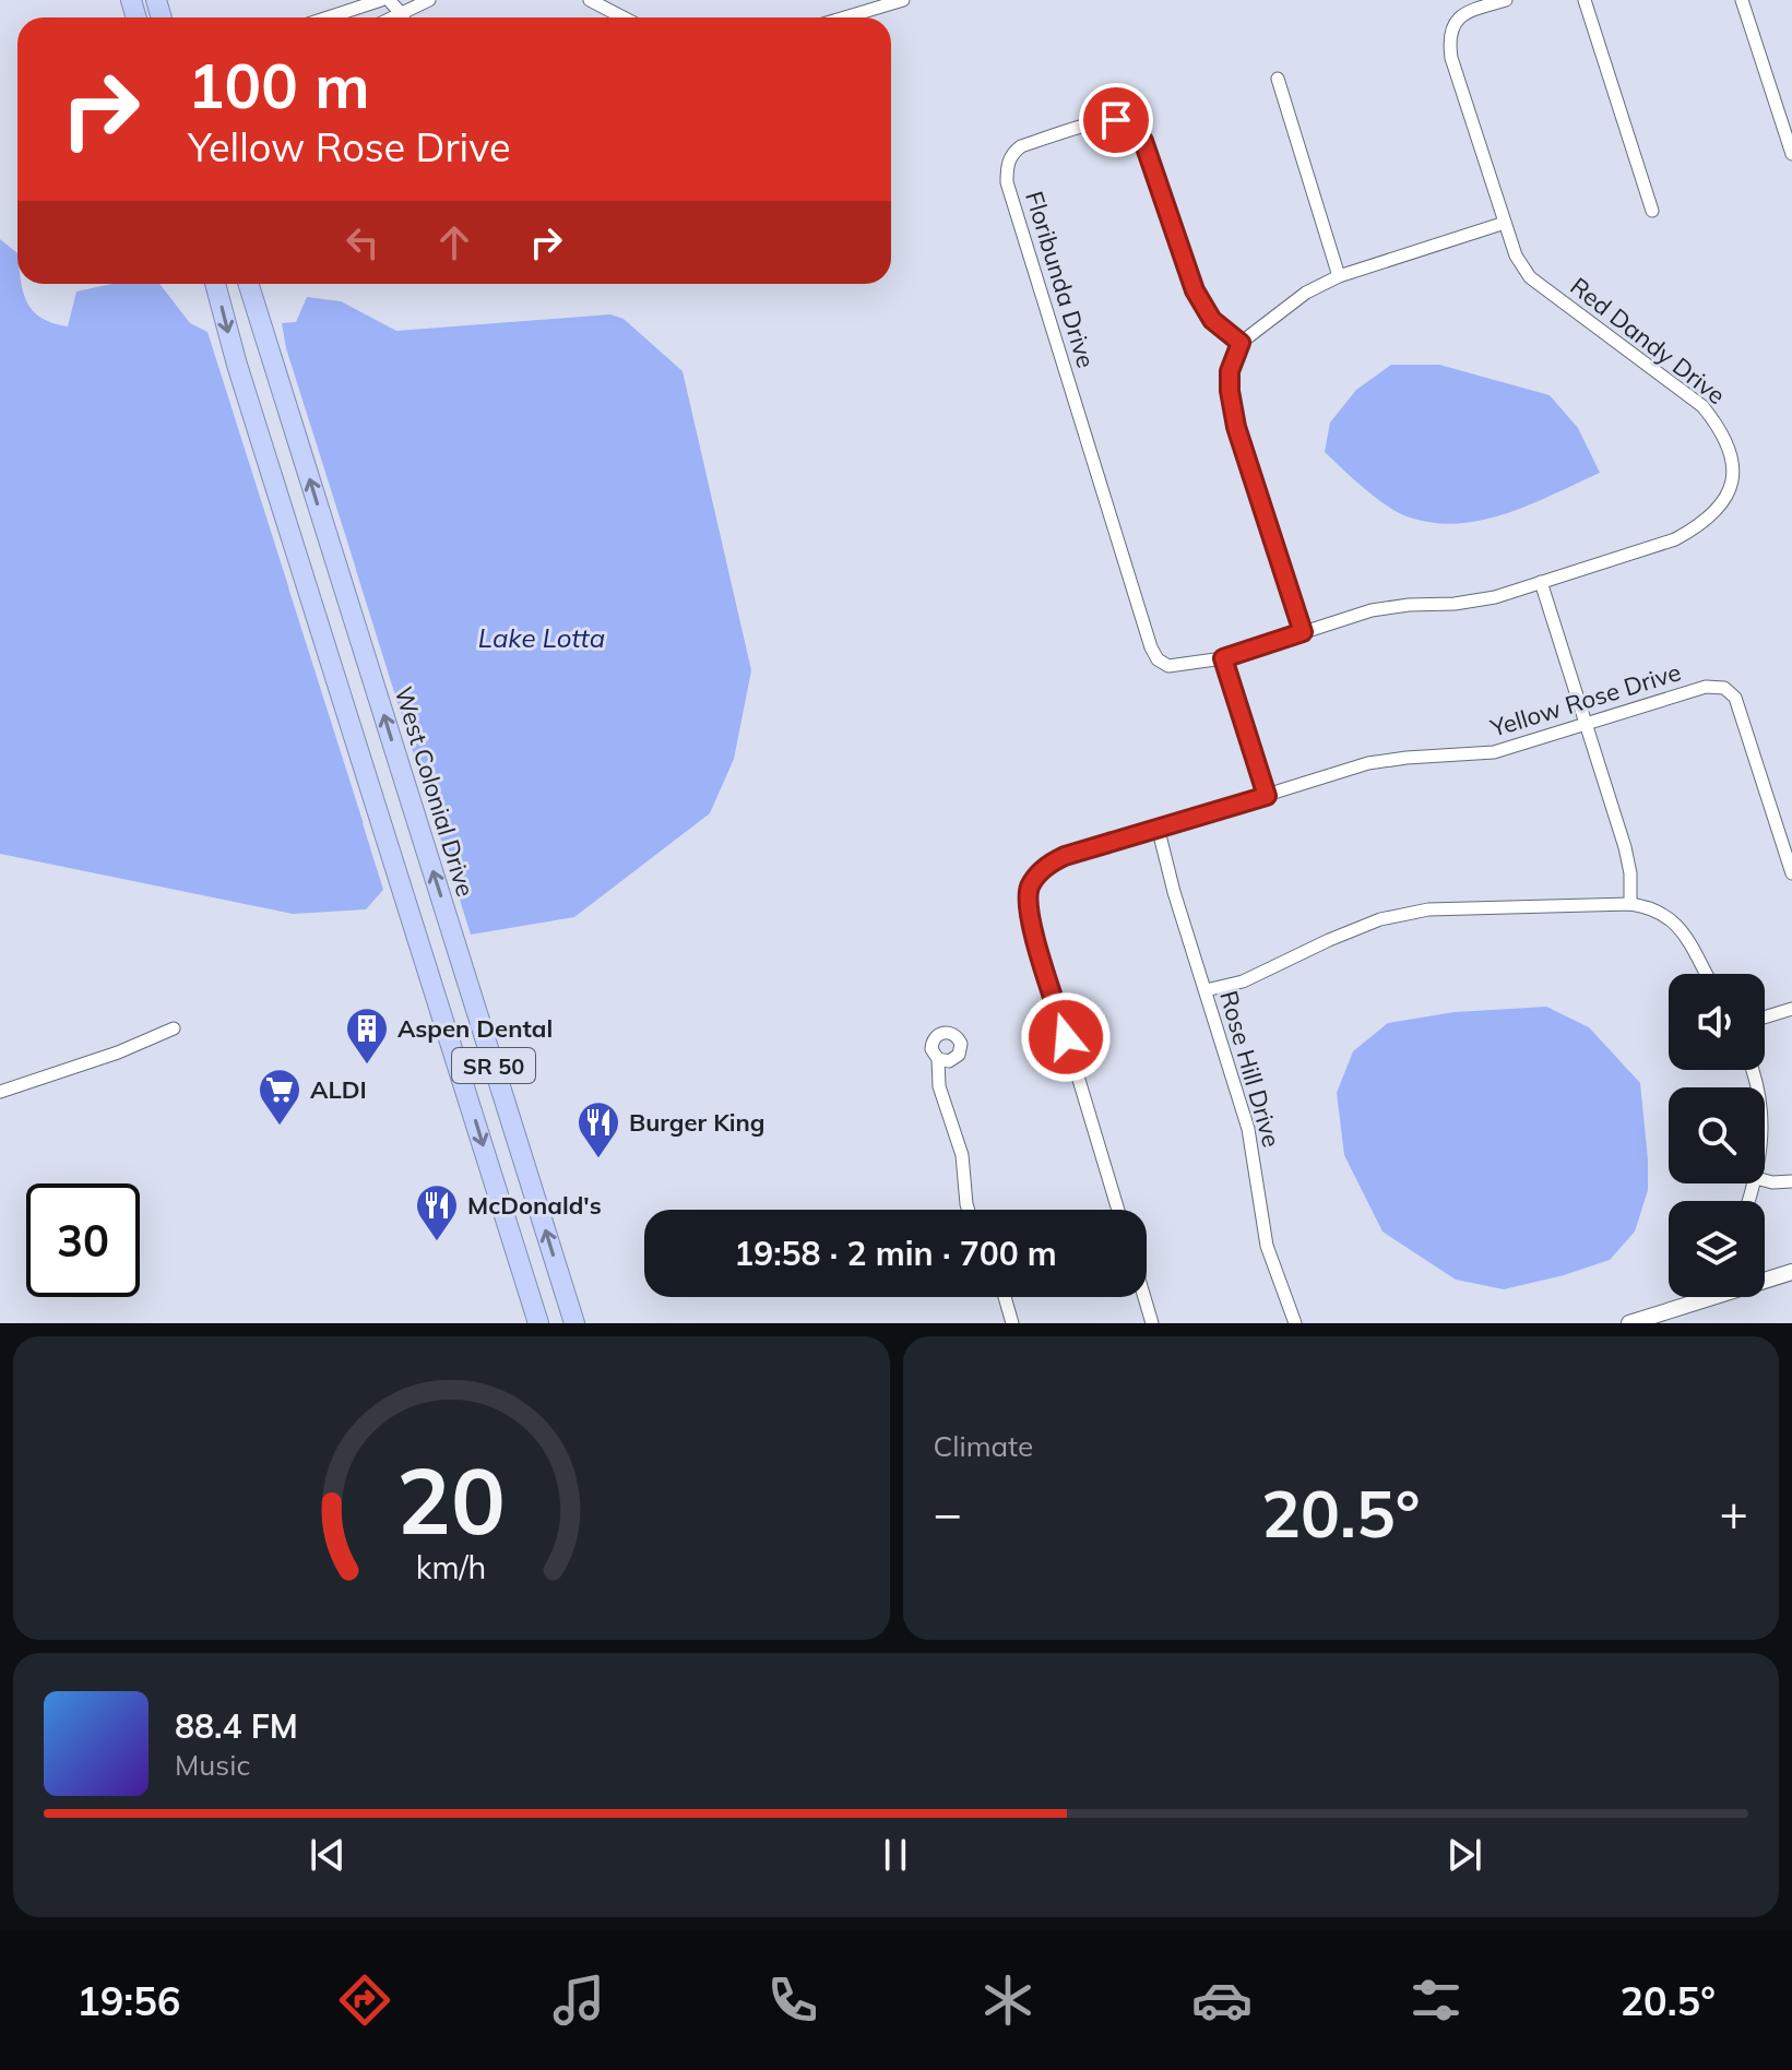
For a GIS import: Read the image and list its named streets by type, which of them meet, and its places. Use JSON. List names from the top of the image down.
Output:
{
  "streets": {
    "highway": ["West Colonial Drive", "SR 50"],
    "street": [
      "Floribunda Drive",
      "Red Dandy Drive",
      "Yellow Rose Drive",
      "Rose Hill Drive"
    ]
  },
  "crossings": [
    ["Floribunda Drive", "Red Dandy Drive"],
    ["Yellow Rose Drive", "Rose Hill Drive"]
  ],
  "water": ["Lake Lotta"],
  "places": {
    "building": ["Aspen Dental"],
    "supermarket": ["ALDI"],
    "restaurant": ["Burger King", "McDonald's"]
  },
  "page": {
    "turn": ["100 m", "Yellow Rose Drive"],
    "limit": "30",
    "trip": "19:58 · 2 min · 700 m",
    "tile": "Climate",
    "heat": ["−", "20.5°", "+"],
    "song": ["88.4 FM", "Music"],
    "tabs": ["19:56", "20.5°"],
    "gauge": ["20", "km/h"]
  }
}
